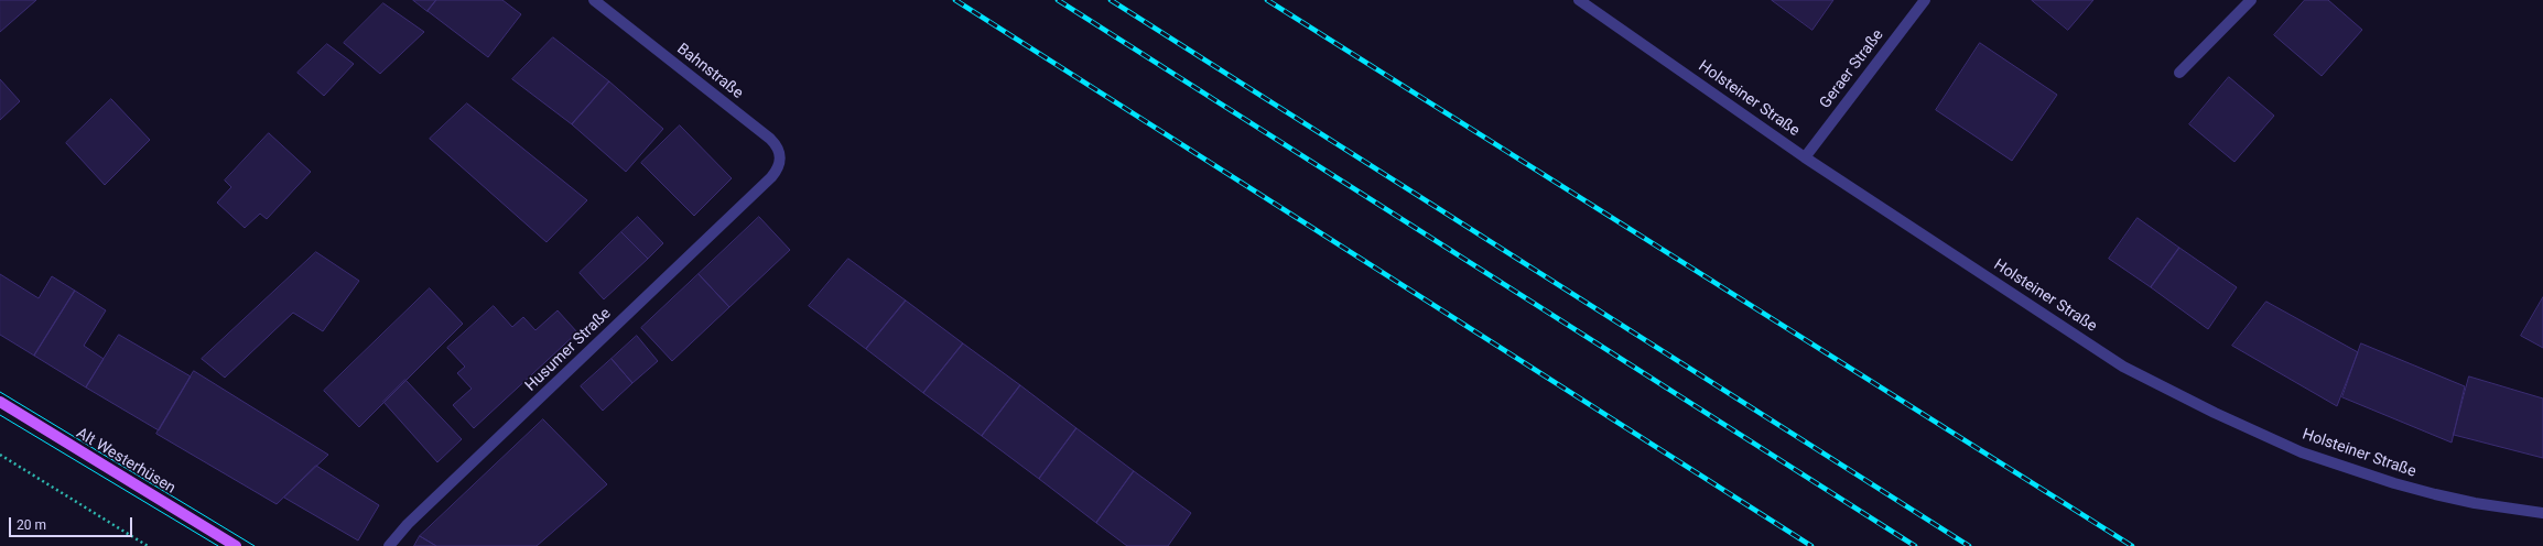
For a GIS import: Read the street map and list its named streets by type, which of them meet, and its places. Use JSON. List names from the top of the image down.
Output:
{
  "streets": {
    "main road": ["Alt Westerhüsen"],
    "street": [
      "Geraer Straße",
      "Bahnstraße",
      "Holsteiner Straße",
      "Husumer Straße"
    ]
  },
  "crossings": [
    ["Geraer Straße", "Holsteiner Straße"],
    ["Bahnstraße", "Husumer Straße"]
  ],
  "scale_bar": "20 m"
}
